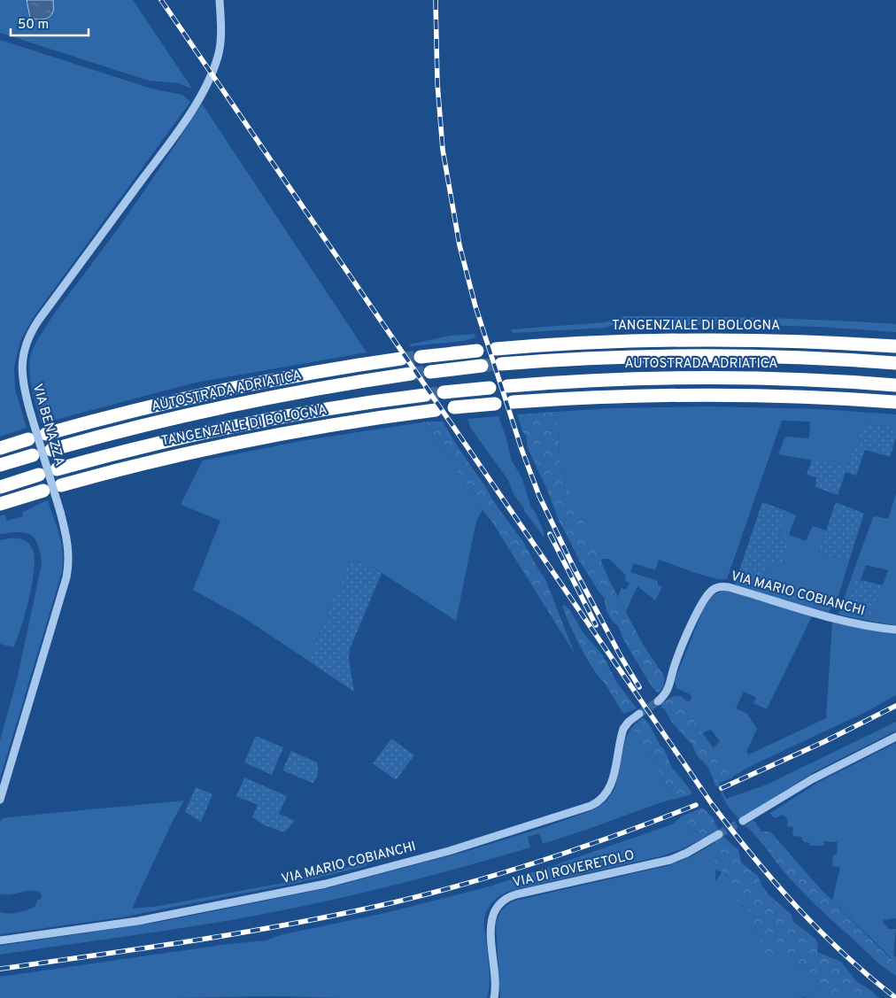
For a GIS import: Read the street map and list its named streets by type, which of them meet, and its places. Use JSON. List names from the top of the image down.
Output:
{
  "streets": {
    "highway": ["TANGENZIALE DI BOLOGNA", "AUTOSTRADA ADRIATICA"],
    "street": ["VIA BENAZZA", "VIA MARIO COBIANCHI", "VIA DI ROVERETOLO"]
  },
  "scale_bar": "50 m"
}
